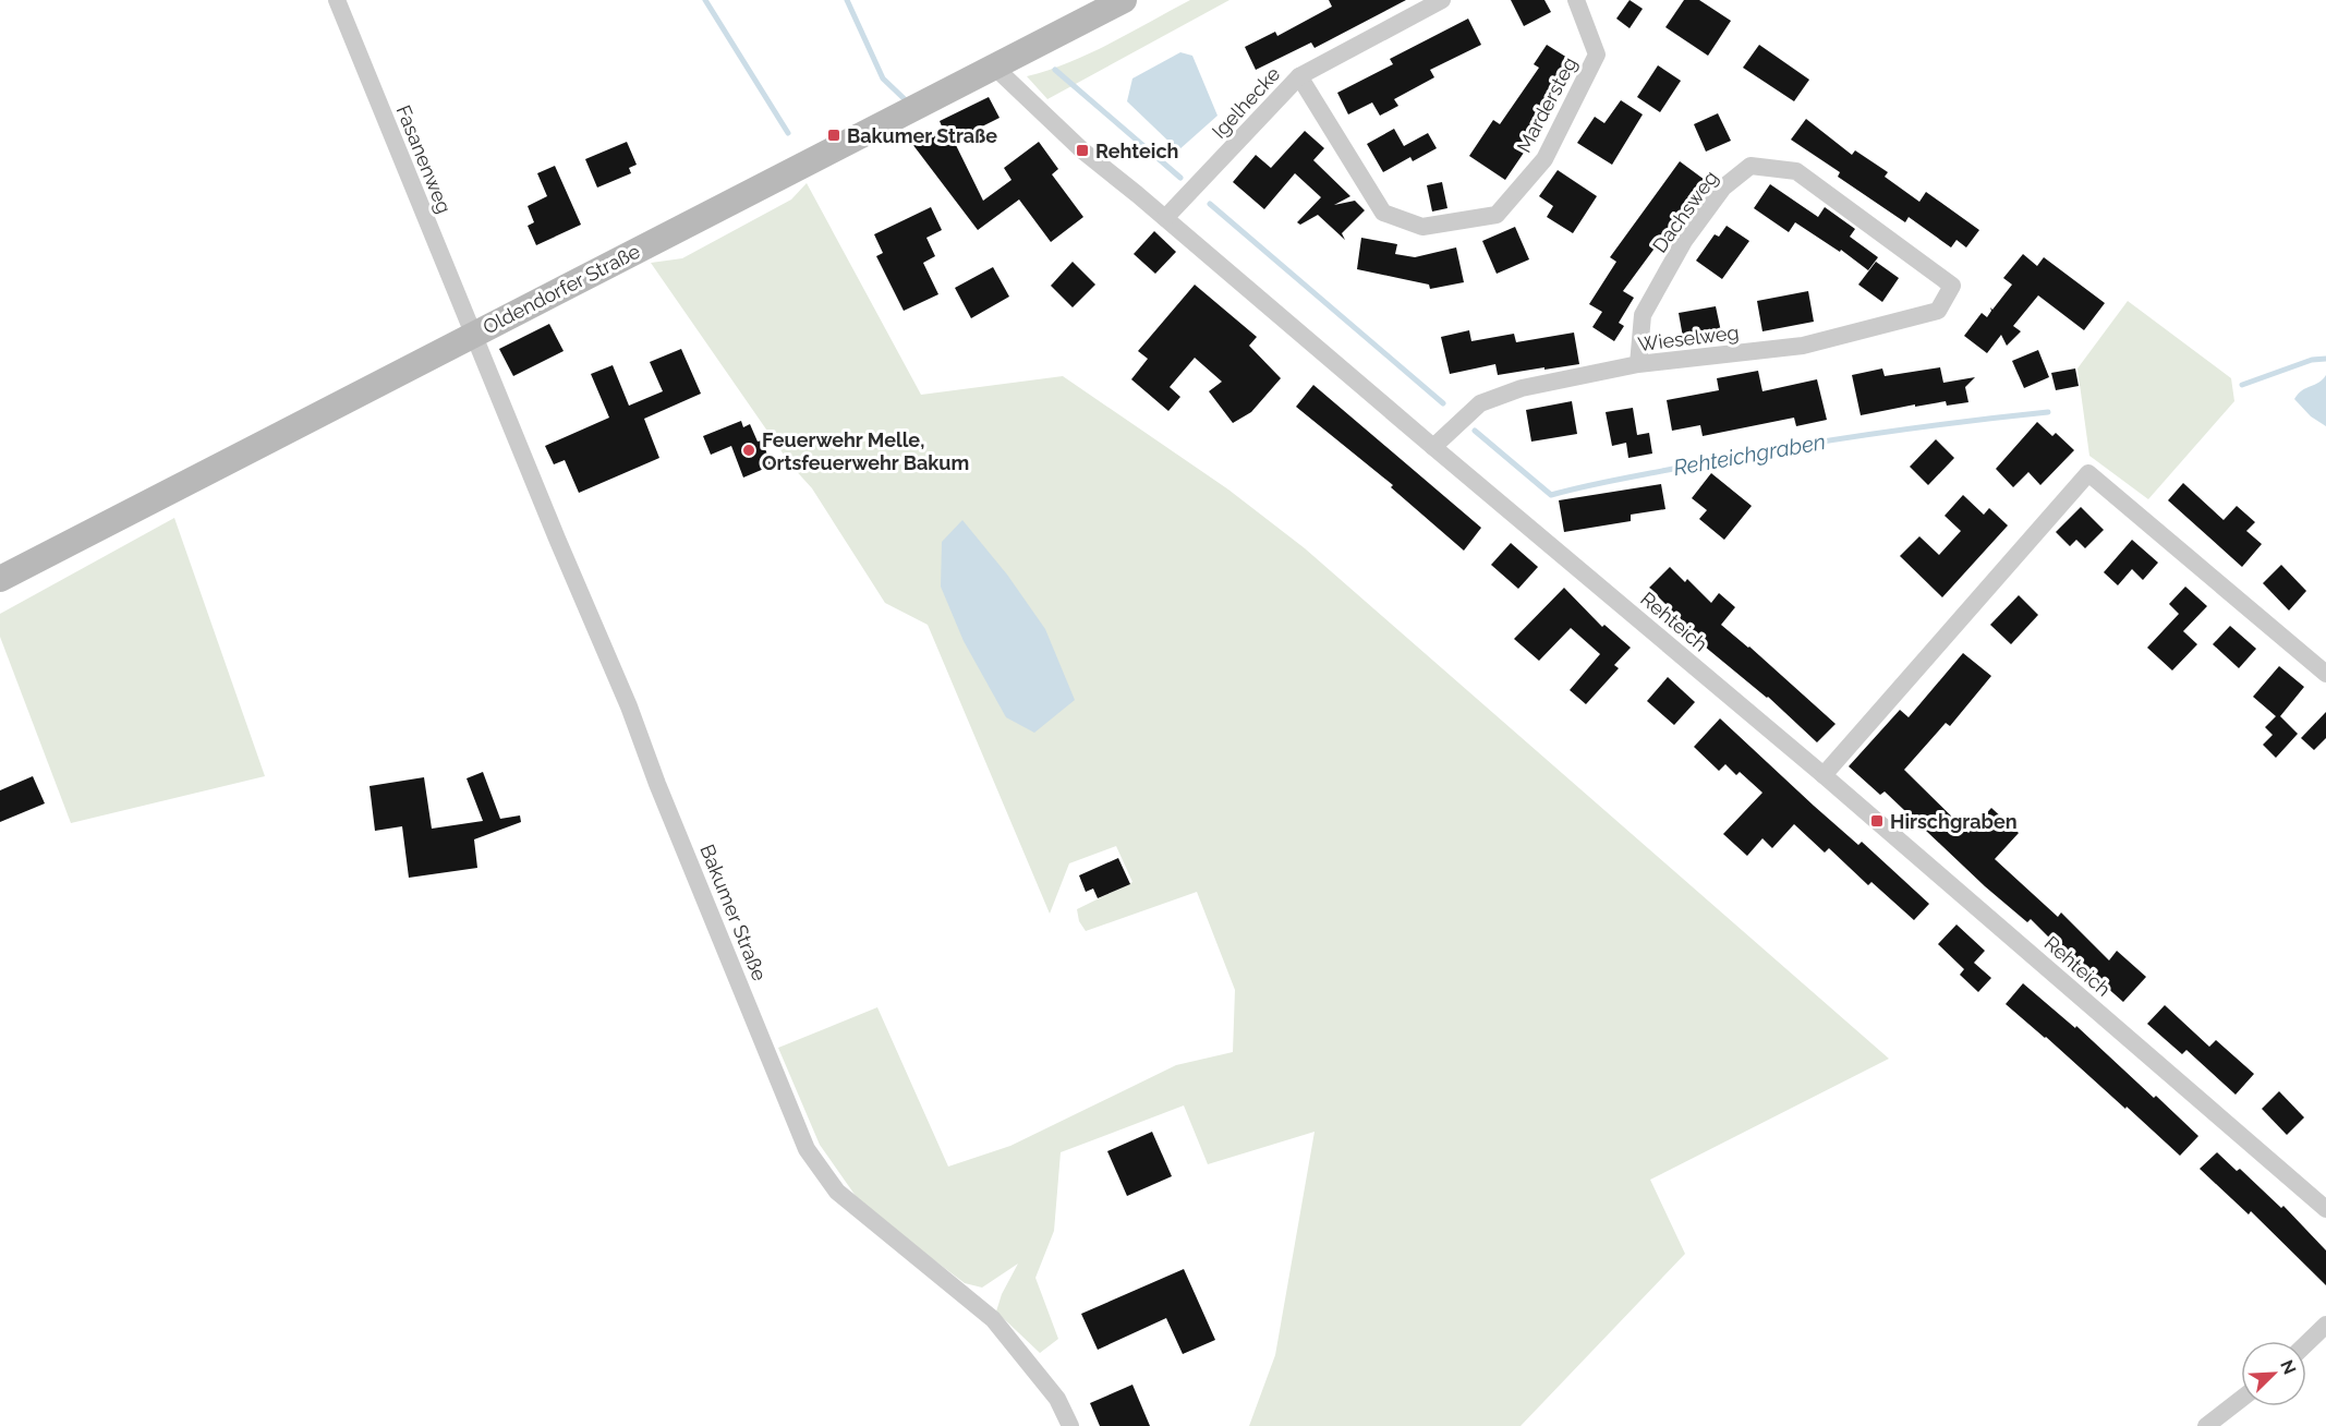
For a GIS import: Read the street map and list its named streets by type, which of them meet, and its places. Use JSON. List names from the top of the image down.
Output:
{
  "streets": {
    "main road": ["Oldendorfer Straße"],
    "street": [
      "Igelhecke",
      "Mardersteg",
      "Fasanenweg",
      "Dachsweg",
      "Wieselweg",
      "Rehteich",
      "Bakumer Straße"
    ]
  },
  "crossings": [
    ["Igelhecke", "Mardersteg"],
    ["Igelhecke", "Rehteich"],
    ["Fasanenweg", "Oldendorfer Straße"],
    ["Fasanenweg", "Bakumer Straße"],
    ["Dachsweg", "Wieselweg"],
    ["Oldendorfer Straße", "Rehteich"],
    ["Oldendorfer Straße", "Bakumer Straße"],
    ["Wieselweg", "Rehteich"]
  ],
  "water": ["Rehteichgraben"],
  "places": {
    "transit": ["Bakumer Straße", "Rehteich", "Hirschgraben"],
    "other": ["Feuerwehr Melle, Ortsfeuerwehr Bakum"]
  },
  "north": "top right"
}
